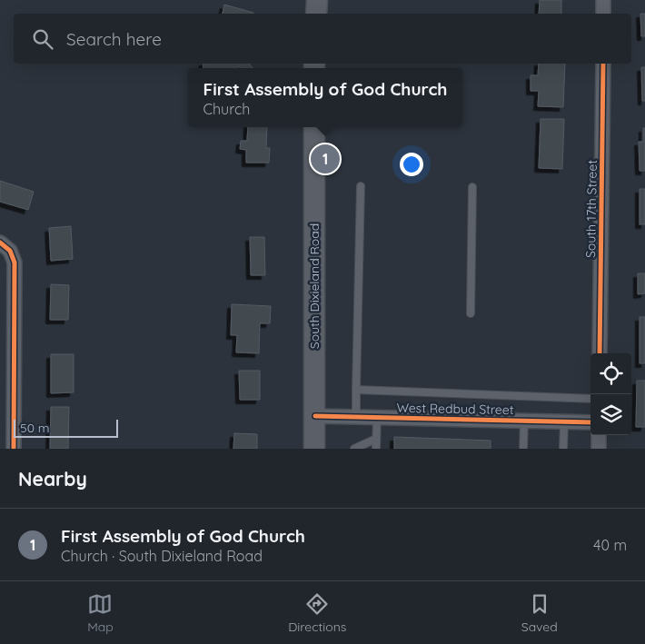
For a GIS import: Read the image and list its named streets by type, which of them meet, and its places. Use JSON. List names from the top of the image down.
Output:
{
  "streets": {
    "main road": ["South Dixieland Road"],
    "street": ["South 17th Street", "West Redbud Street"]
  },
  "crossings": [
    ["South Dixieland Road", "West Redbud Street"]
  ],
  "scale_bar": "50 m",
  "page": {
    "search": "Search here",
    "popup": ["First Assembly of God Church", "Church"],
    "pins": "1",
    "scale": "50 m",
    "heading": "Nearby",
    "list": [
      {
        "mark": "1",
        "name": "First Assembly of God Church",
        "note": "Church · South Dixieland Road",
        "value": "40 m"
      }
    ],
    "nav": ["Map", "Directions", "Saved"]
  }
}
